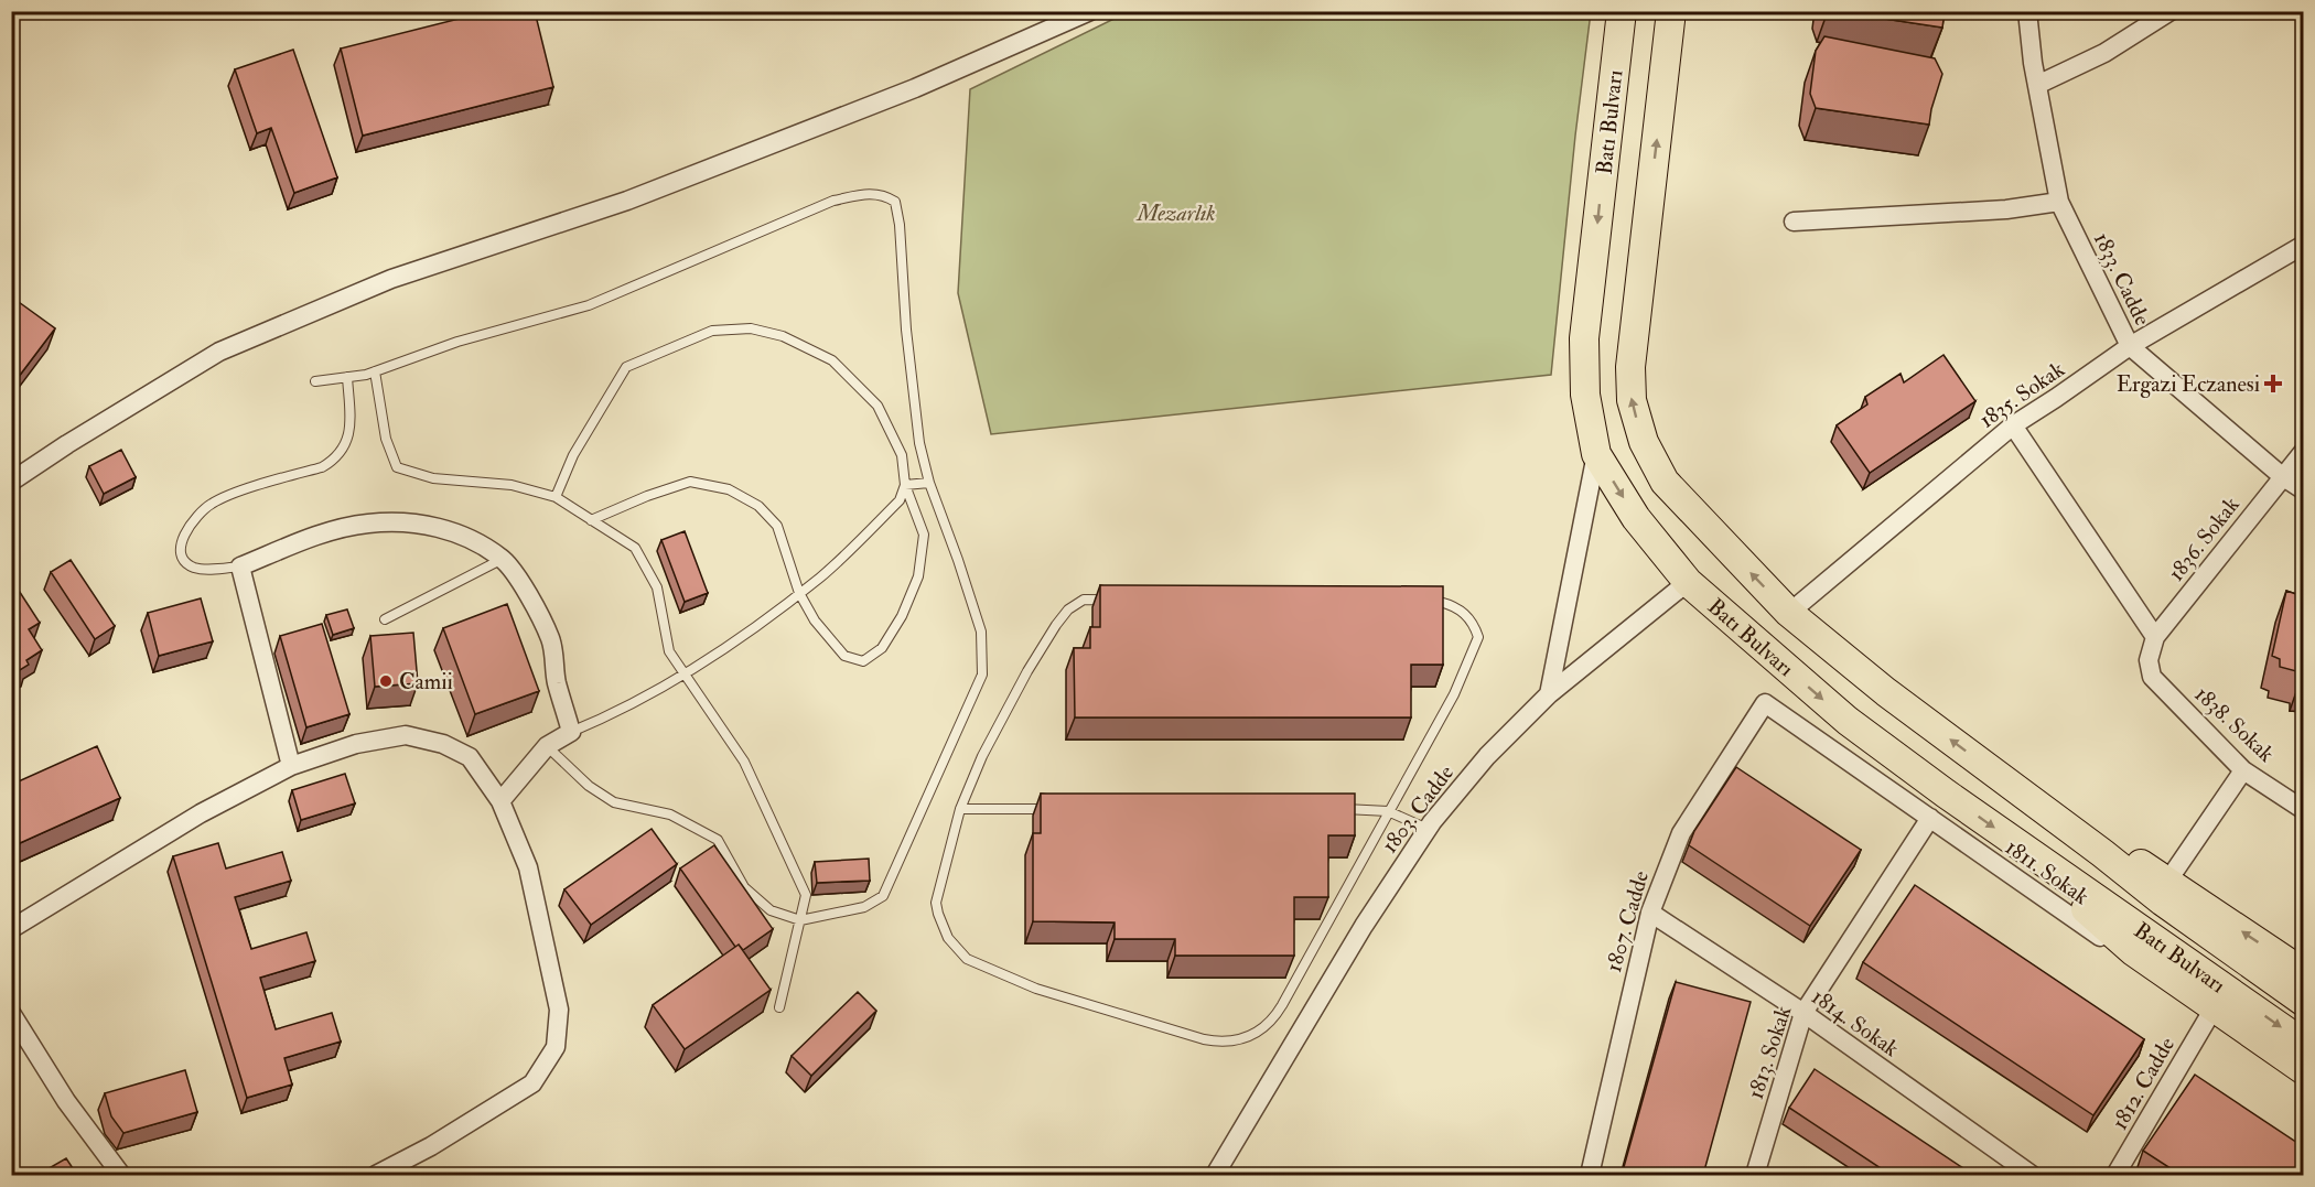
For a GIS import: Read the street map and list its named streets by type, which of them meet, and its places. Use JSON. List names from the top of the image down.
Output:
{
  "streets": {
    "main road": ["Batı Bulvarı"],
    "street": [
      "1833. Cadde",
      "1835. Sokak",
      "1836. Sokak",
      "1838. Sokak",
      "1803. Cadde",
      "1811. Sokak",
      "1807. Cadde",
      "1814. Sokak",
      "1813. Sokak",
      "1812. Cadde"
    ]
  },
  "crossings": [
    ["Batı Bulvarı", "1835. Sokak"],
    ["Batı Bulvarı", "1803. Cadde"],
    ["1833. Cadde", "1835. Sokak"],
    ["1833. Cadde", "1836. Sokak"],
    ["1836. Sokak", "1838. Sokak"],
    ["1811. Sokak", "1807. Cadde"],
    ["1811. Sokak", "1813. Sokak"],
    ["1811. Sokak", "1812. Cadde"],
    ["1807. Cadde", "1814. Sokak"],
    ["1814. Sokak", "1813. Sokak"]
  ],
  "parks": ["Mezarlık"],
  "places": {
    "health": ["Ergazi Eczanesi"],
    "other": ["Camii"]
  }
}
